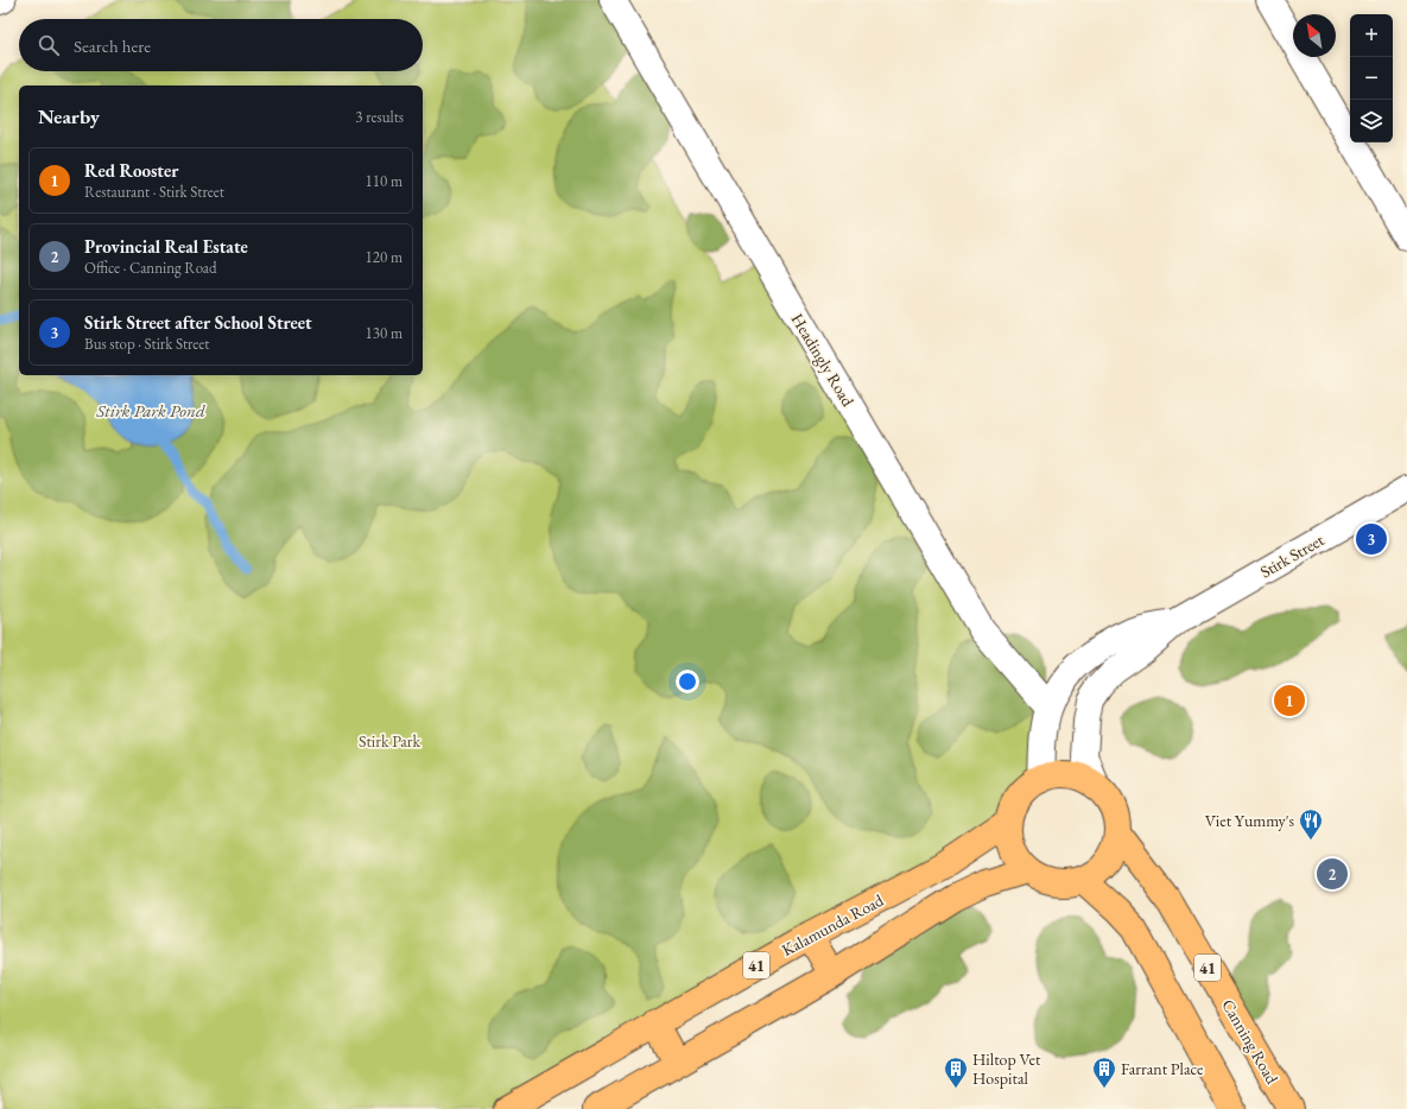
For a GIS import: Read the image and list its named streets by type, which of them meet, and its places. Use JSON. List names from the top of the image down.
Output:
{
  "streets": {
    "main road": ["Kalamunda Road", "41", "Canning Road"],
    "street": ["Headingly Road", "Stirk Street"]
  },
  "crossings": [
    ["Headingly Road", "Stirk Street"],
    ["Stirk Street", "Kalamunda Road"],
    ["Stirk Street", "41"],
    ["Stirk Street", "Canning Road"],
    ["Kalamunda Road", "41"],
    ["Kalamunda Road", "Canning Road"],
    ["41", "Canning Road"]
  ],
  "water": ["Stirk Park Pond"],
  "parks": ["Stirk Park"],
  "places": {
    "restaurant": ["Viet Yummy's"],
    "building": ["Hiltop Vet Hospital", "Farrant Place"]
  },
  "north": "top left",
  "page": {
    "map_buttons": ["+", "−"],
    "search": "Search here",
    "heading": ["Nearby", "3 results"],
    "list": [
      {
        "mark": "1",
        "name": "Red Rooster",
        "note": "Restaurant · Stirk Street",
        "value": "110 m"
      },
      {
        "mark": "2",
        "name": "Provincial Real Estate",
        "note": "Office · Canning Road",
        "value": "120 m"
      },
      {
        "mark": "3",
        "name": "Stirk Street after School Street",
        "note": "Bus stop · Stirk Street",
        "value": "130 m"
      }
    ],
    "pins": ["3", "1", "2"]
  }
}
